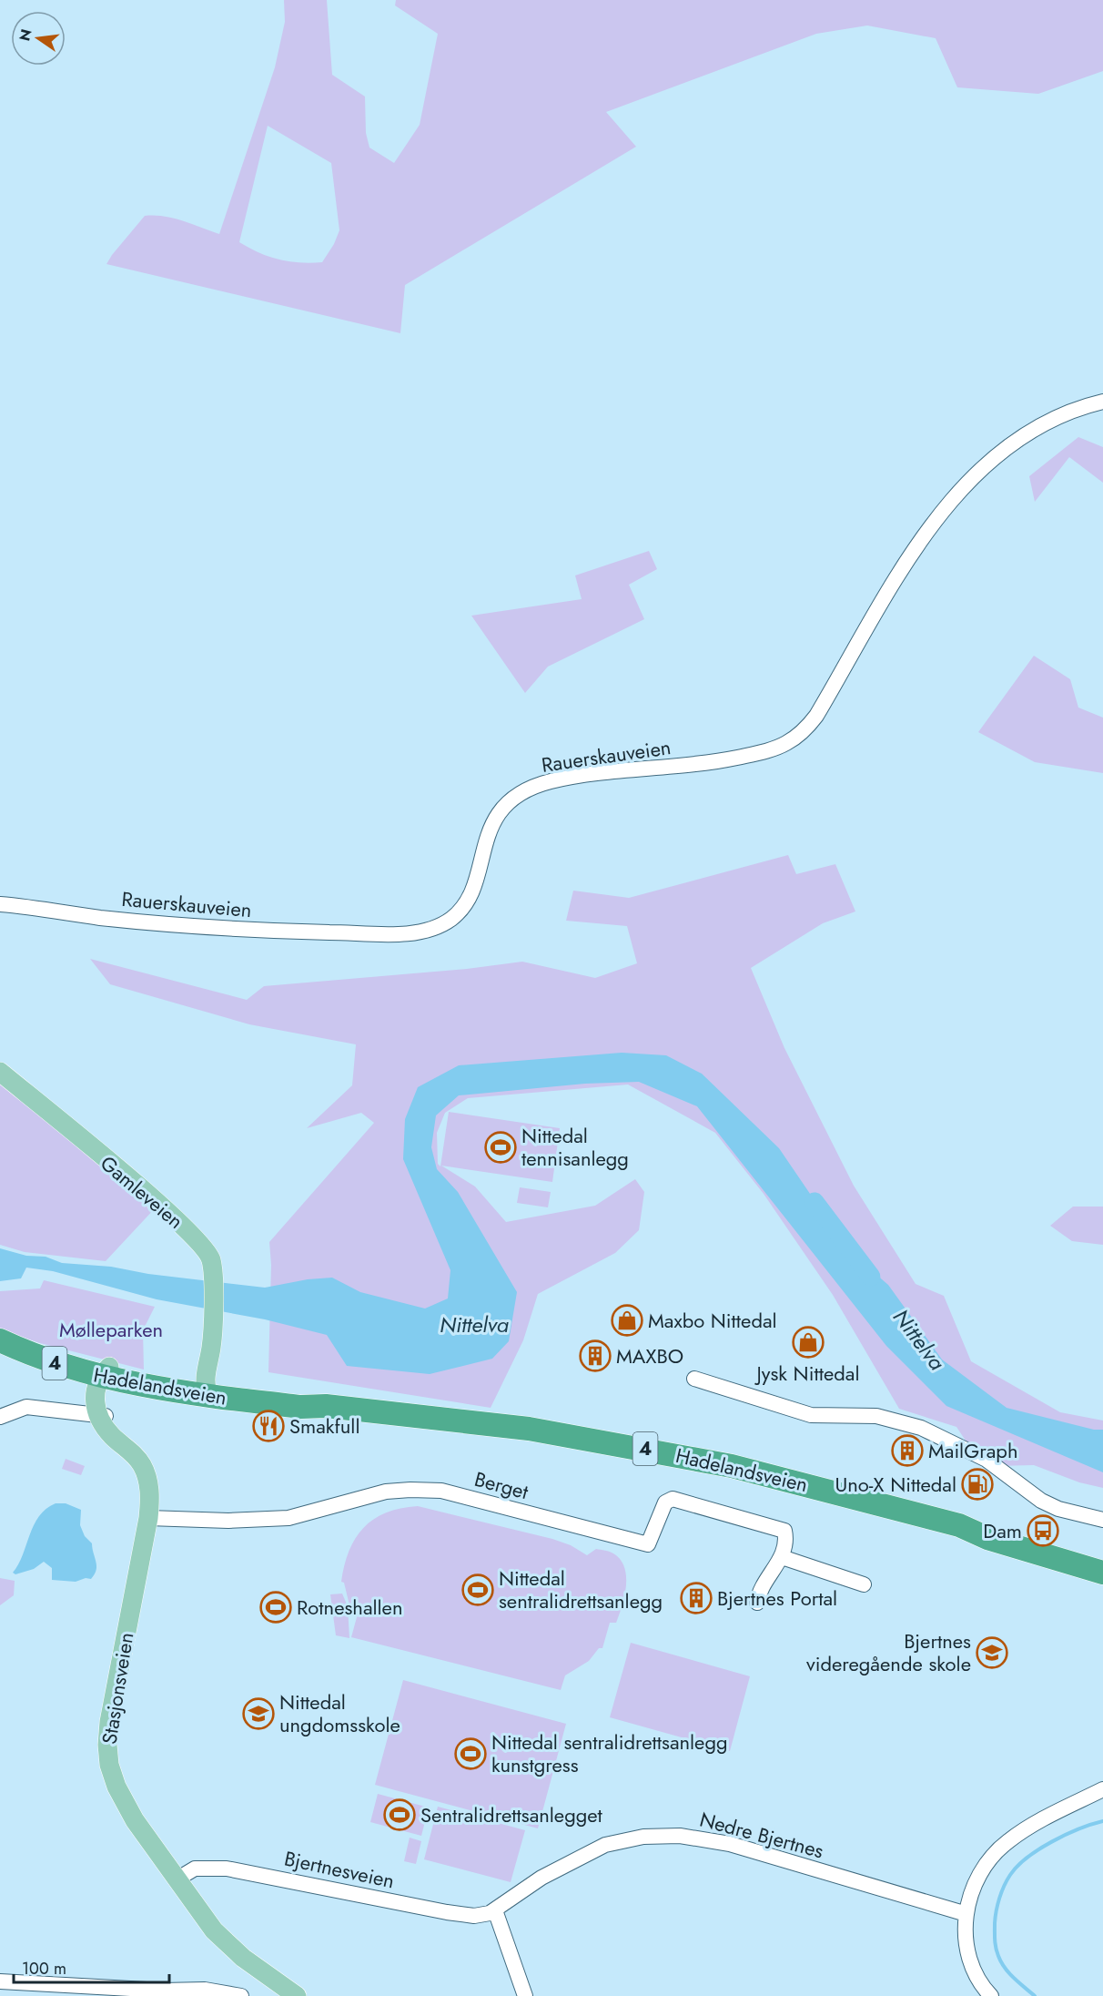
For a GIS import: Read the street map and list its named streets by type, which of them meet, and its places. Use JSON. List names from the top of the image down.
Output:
{
  "streets": {
    "highway": ["4", "Hadelandsveien"],
    "main road": ["Gamleveien", "Stasjonsveien"],
    "street": [
      "Rauerskauveien",
      "Berget",
      "Nedre Bjertnes",
      "Bjertnesveien"
    ]
  },
  "crossings": [
    ["Gamleveien", "Hadelandsveien"],
    ["Berget", "Stasjonsveien"],
    ["Stasjonsveien", "Bjertnesveien"],
    ["Nedre Bjertnes", "Bjertnesveien"]
  ],
  "water": ["Nittelva"],
  "parks": ["Mølleparken"],
  "places": {
    "sports": [
      "Nittedal tennisanlegg",
      "Nittedal sentralidrettsanlegg",
      "Rotneshallen",
      "Nittedal sentralidrettsanlegg kunstgress",
      "Sentralidrettsanlegget"
    ],
    "shop": ["Maxbo Nittedal", "Jysk Nittedal"],
    "building": ["MAXBO", "MailGraph", "Bjertnes Portal"],
    "restaurant": ["Smakfull"],
    "fuel station": ["Uno-X Nittedal"],
    "bus stop": ["Dam"],
    "school or university": ["Bjertnes videregående skole", "Nittedal ungdomsskole"]
  },
  "scale_bar": "100 m",
  "north": "left"
}
